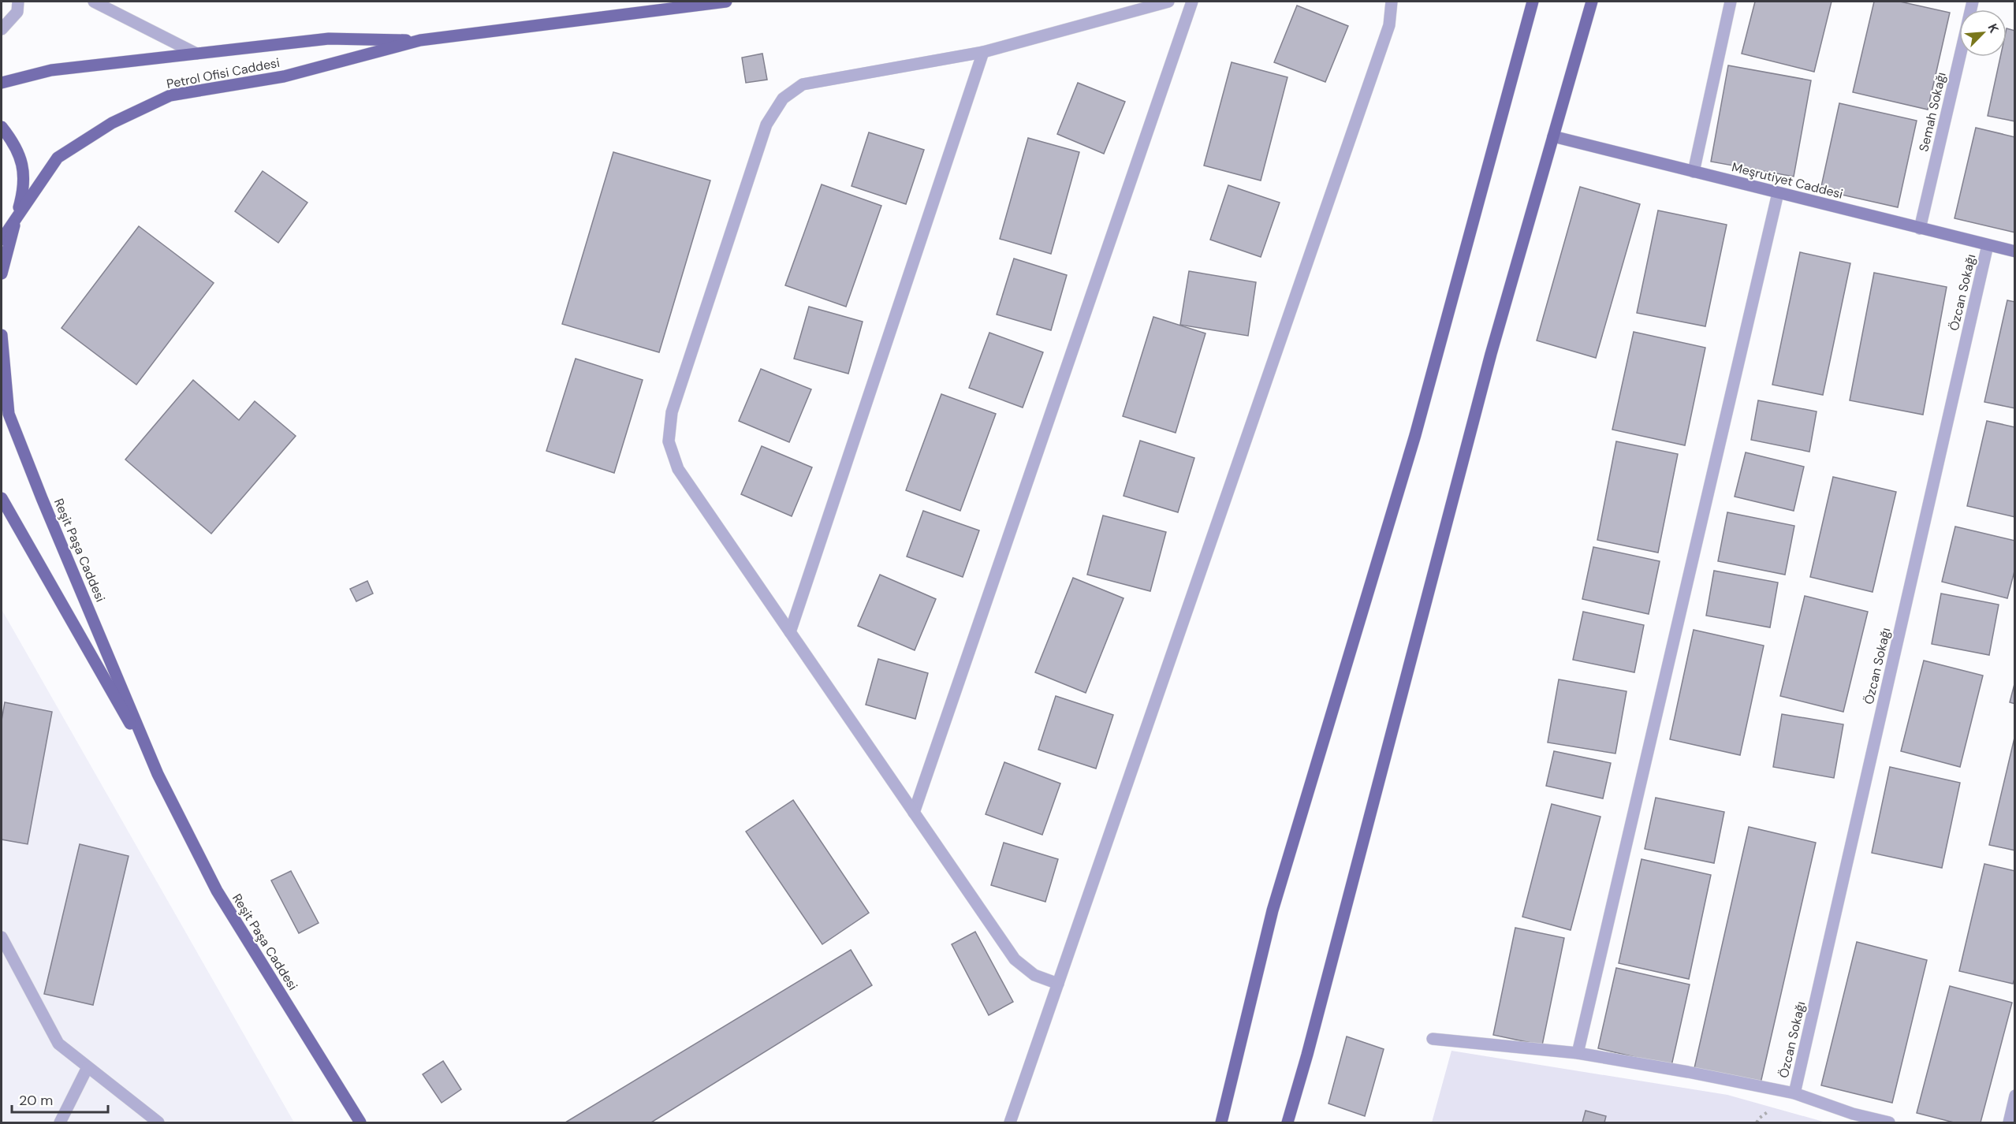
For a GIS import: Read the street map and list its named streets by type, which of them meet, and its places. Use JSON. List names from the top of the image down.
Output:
{
  "streets": {
    "main road": ["Petrol Ofisi Caddesi", "Meşrutiyet Caddesi", "Reşit Paşa Caddesi"],
    "street": ["Semah Sokağı", "Özcan Sokağı"]
  },
  "crossings": [
    ["Semah Sokağı", "Meşrutiyet Caddesi"],
    ["Meşrutiyet Caddesi", "Özcan Sokağı"]
  ],
  "scale_bar": "20 m",
  "north": "top right"
}
